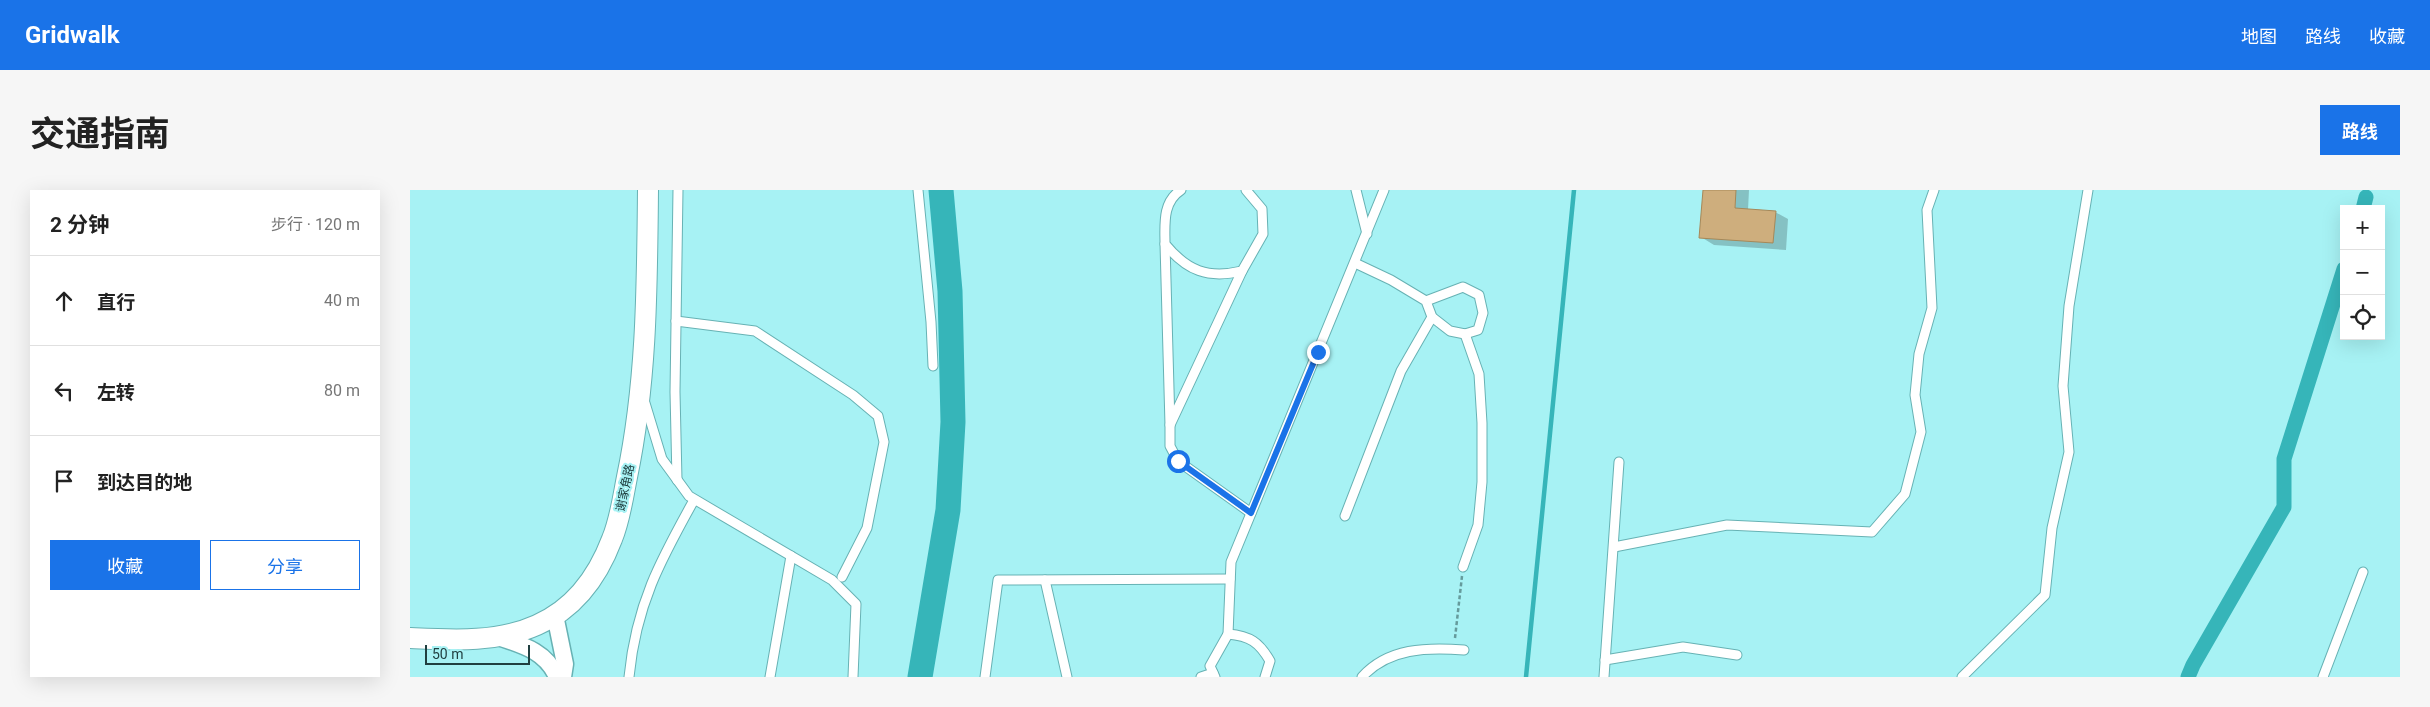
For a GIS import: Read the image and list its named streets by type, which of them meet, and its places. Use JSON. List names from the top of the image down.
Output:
{
  "streets": {
    "street": ["谢家角路"]
  },
  "scale_bar": "50 m",
  "page": {
    "header": "Gridwalk",
    "nav": ["地图", "路线", "收藏"],
    "title": "交通指南",
    "buttons": [
      "路线",
      ["收藏", "分享"]
    ],
    "heading": ["2 分钟", "步行 · 120 m"],
    "map_buttons": ["+", "−"],
    "list": [
      ["直行", "40 m"],
      ["左转", "80 m"],
      "到达目的地"
    ],
    "scale": "50 m"
  }
}
